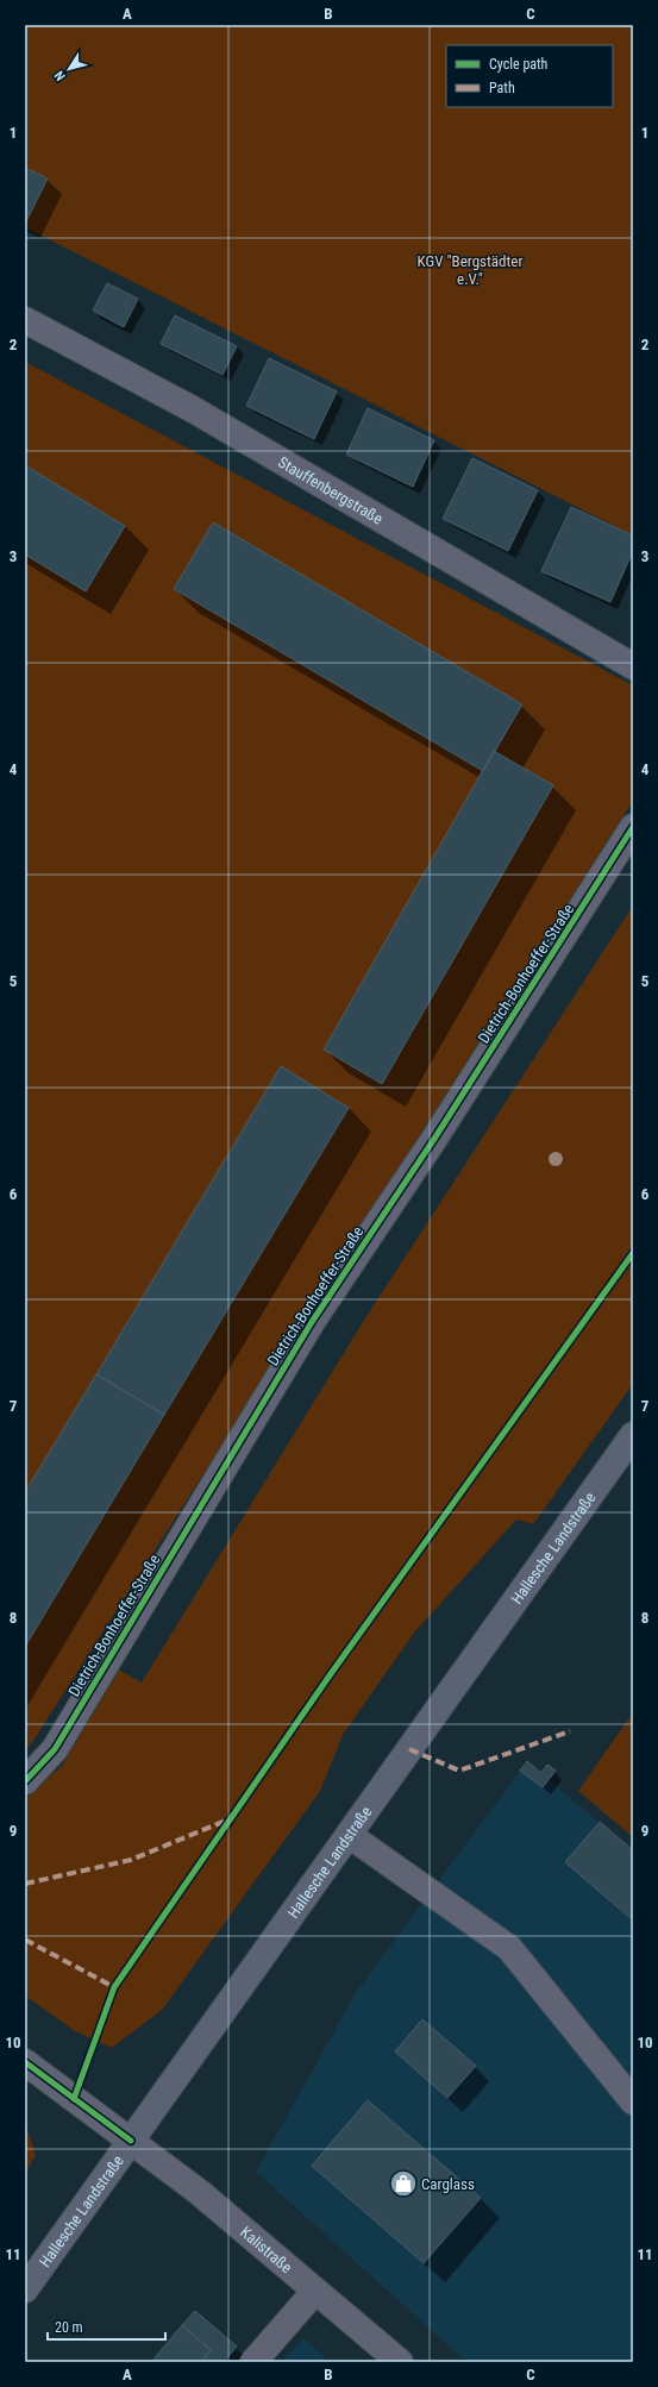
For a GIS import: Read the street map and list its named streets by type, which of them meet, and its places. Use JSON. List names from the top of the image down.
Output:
{
  "streets": {
    "main road": ["Hallesche Landstraße"],
    "street": ["Stauffenbergstraße", "Dietrich-Bonhoeffer-Straße", "Kalistraße"]
  },
  "crossings": [
    ["Hallesche Landstraße", "Kalistraße"]
  ],
  "parks": ["KGV \"Bergstädter e.V.\""],
  "places": {
    "shop": ["Carglass"]
  },
  "legend": ["Cycle path", "Path"],
  "scale_bar": "20 m",
  "north": "bottom left",
  "grid": {
    "columns": ["A", "B", "C"],
    "rows": [
      "1",
      "2",
      "3",
      "4",
      "5",
      "6",
      "7",
      "8",
      "9",
      "10",
      "11"
    ]
  }
}
